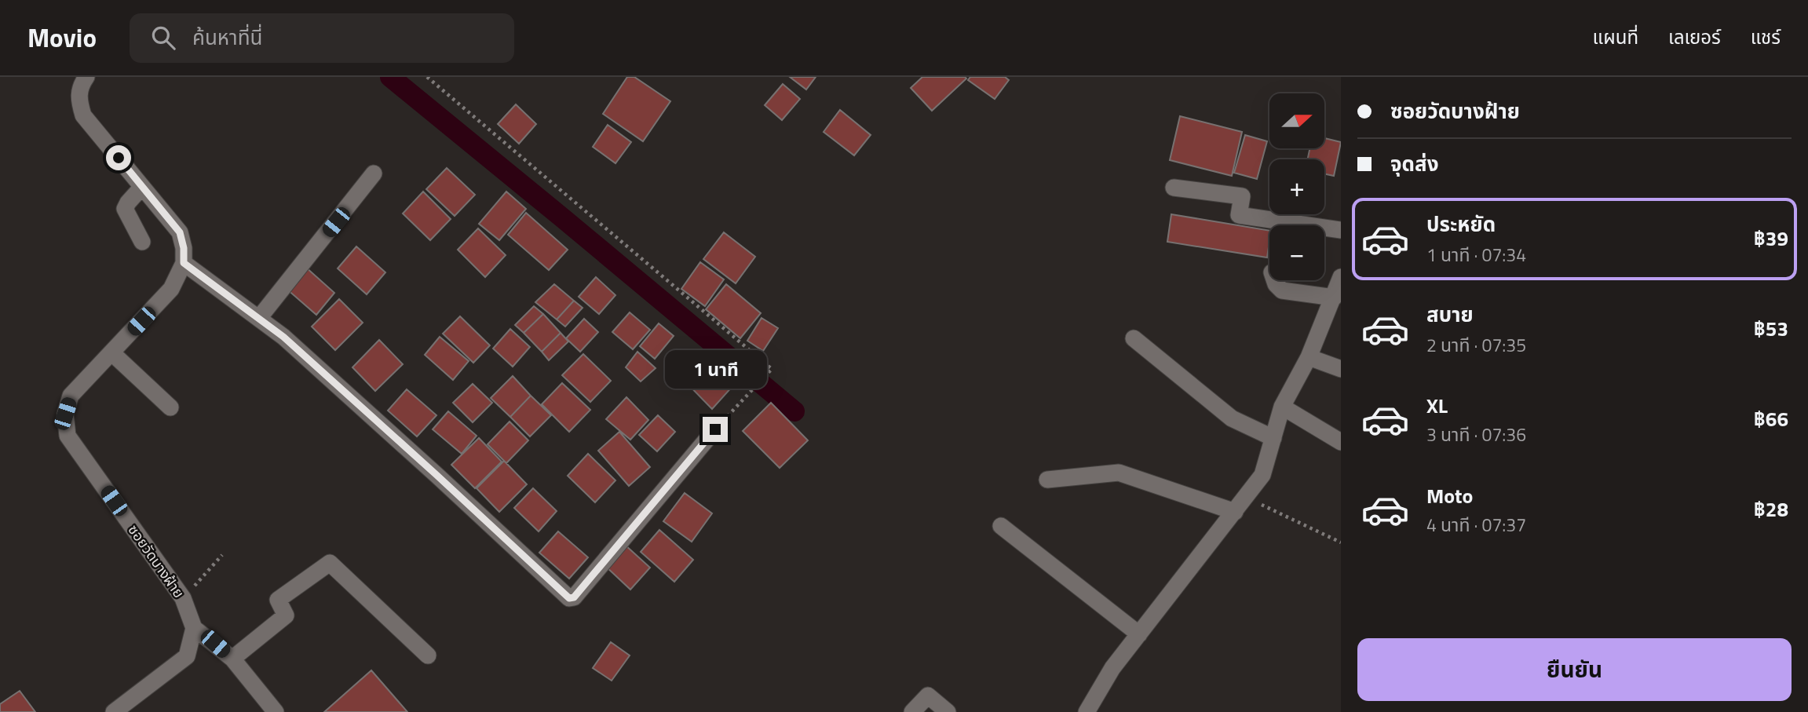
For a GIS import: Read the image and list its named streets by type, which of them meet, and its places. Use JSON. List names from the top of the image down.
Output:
{
  "streets": {
    "street": ["ซอยวัดบางฝ้าย"]
  },
  "north": "right",
  "page": {
    "header": "Movio",
    "search": "ค้นหาที่นี่",
    "nav": ["แผนที่", "เลเยอร์", "แชร์"],
    "banner": ["ซอยวัดบางฝ้าย", "จุดส่ง"],
    "map_buttons": ["+", "−"],
    "list": [
      {
        "name": "ประหยัด",
        "note": "1 นาที · 07:34",
        "value": "฿39"
      },
      {
        "name": "สบาย",
        "note": "2 นาที · 07:35",
        "value": "฿53"
      },
      {
        "name": "XL",
        "note": "3 นาที · 07:36",
        "value": "฿66"
      },
      {
        "name": "Moto",
        "note": "4 นาที · 07:37",
        "value": "฿28"
      }
    ],
    "bubble": "1 นาที",
    "buttons": "ยืนยัน"
  }
}
